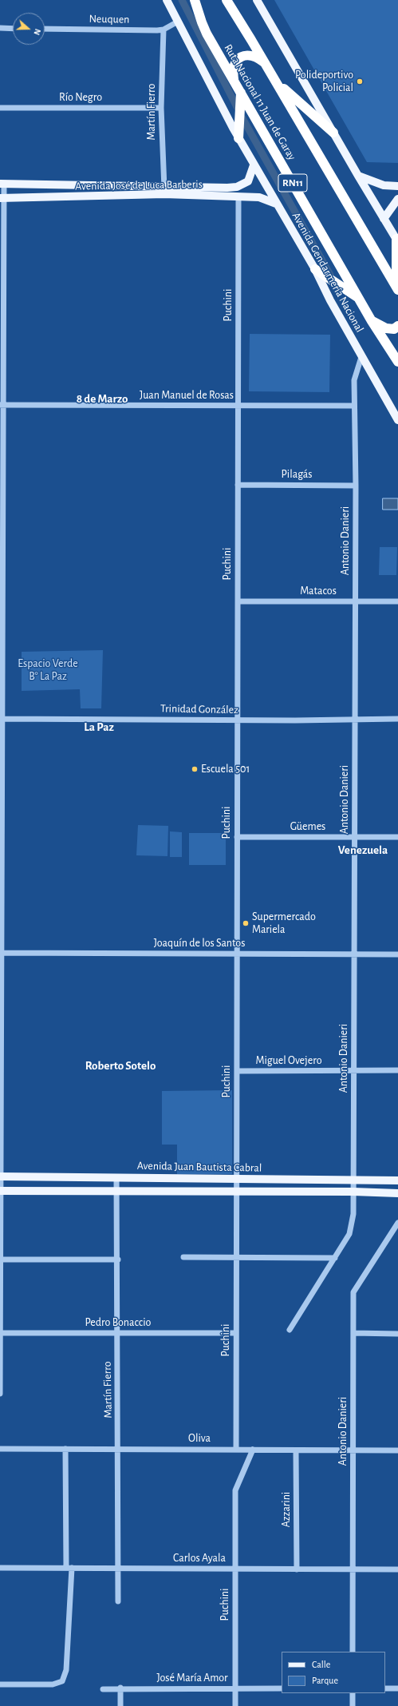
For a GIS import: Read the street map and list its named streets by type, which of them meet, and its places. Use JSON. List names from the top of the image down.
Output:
{
  "streets": {
    "highway": ["Ruta Nacional 11 Juan de Garay", "RN11"],
    "main road": ["Avenida José de Luca Barberis", "Avenida Gendarmería Nacional", "Avenida Juan Bautista Cabral"],
    "street": [
      "Neuquen",
      "Río Negro",
      "Martín Fierro",
      "Puchini",
      "Juan Manuel de Rosas",
      "Pilagás",
      "Antonio Danieri",
      "Matacos",
      "Trinidad González",
      "Güemes",
      "Joaquín de los Santos",
      "Miguel Ovejero",
      "Pedro Bonaccio",
      "Oliva",
      "Azzarini",
      "Carlos Ayala",
      "José María Amor"
    ]
  },
  "crossings": [
    ["Neuquen", "Martín Fierro"],
    ["Neuquen", "Avenida Gendarmería Nacional"],
    ["Río Negro", "Martín Fierro"],
    ["Martín Fierro", "Avenida José de Luca Barberis"],
    ["Martín Fierro", "Avenida Juan Bautista Cabral"],
    ["Martín Fierro", "Pedro Bonaccio"],
    ["Martín Fierro", "Oliva"],
    ["Martín Fierro", "Carlos Ayala"],
    ["Avenida José de Luca Barberis", "Avenida Gendarmería Nacional"],
    ["Avenida José de Luca Barberis", "Puchini"],
    ["Avenida Gendarmería Nacional", "Antonio Danieri"],
    ["Puchini", "Juan Manuel de Rosas"],
    ["Puchini", "Pilagás"],
    ["Puchini", "Matacos"],
    ["Puchini", "Trinidad González"],
    ["Puchini", "Güemes"],
    ["Puchini", "Joaquín de los Santos"],
    ["Puchini", "Miguel Ovejero"],
    ["Puchini", "Avenida Juan Bautista Cabral"],
    ["Puchini", "Pedro Bonaccio"],
    ["Puchini", "Oliva"],
    ["Puchini", "Carlos Ayala"],
    ["Puchini", "José María Amor"],
    ["Juan Manuel de Rosas", "Antonio Danieri"],
    ["Pilagás", "Antonio Danieri"],
    ["Antonio Danieri", "Matacos"],
    ["Antonio Danieri", "Trinidad González"],
    ["Antonio Danieri", "Güemes"],
    ["Antonio Danieri", "Joaquín de los Santos"],
    ["Antonio Danieri", "Miguel Ovejero"],
    ["Antonio Danieri", "Avenida Juan Bautista Cabral"],
    ["Antonio Danieri", "Oliva"],
    ["Antonio Danieri", "Carlos Ayala"],
    ["Oliva", "Azzarini"],
    ["Azzarini", "Carlos Ayala"]
  ],
  "districts": [
    "8 de Marzo",
    "La Paz",
    "Venezuela",
    "Roberto Sotelo"
  ],
  "parks": ["Espacio Verde B° La Paz"],
  "places": ["Polideportivo Policial", "Escuela 501", "Supermercado Mariela"],
  "legend": ["Calle", "Parque"],
  "north": "right"
}
